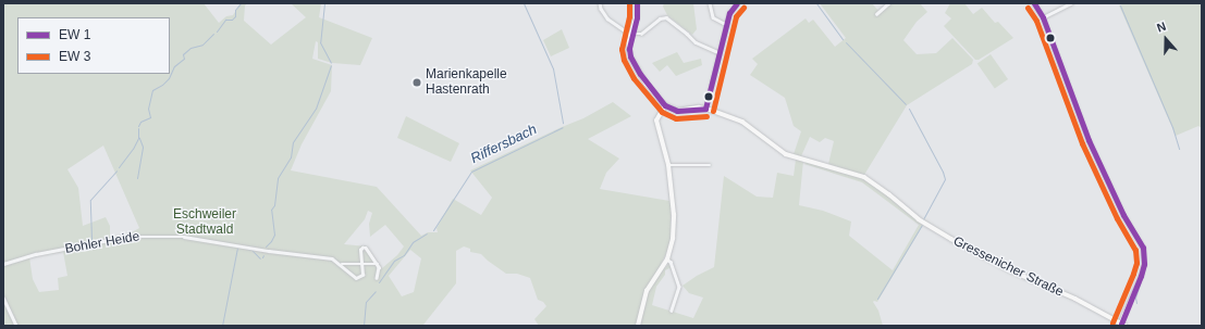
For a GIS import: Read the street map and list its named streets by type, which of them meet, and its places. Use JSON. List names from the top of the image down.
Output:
{
  "streets": {
    "main road": ["Gressenicher Straße"],
    "street": ["Bohler Heide"]
  },
  "water": ["Riffersbach"],
  "parks": ["Eschweiler Stadtwald"],
  "places": ["Marienkapelle Hastenrath"],
  "legend": ["EW 1", "EW 3"],
  "north": "top"
}
